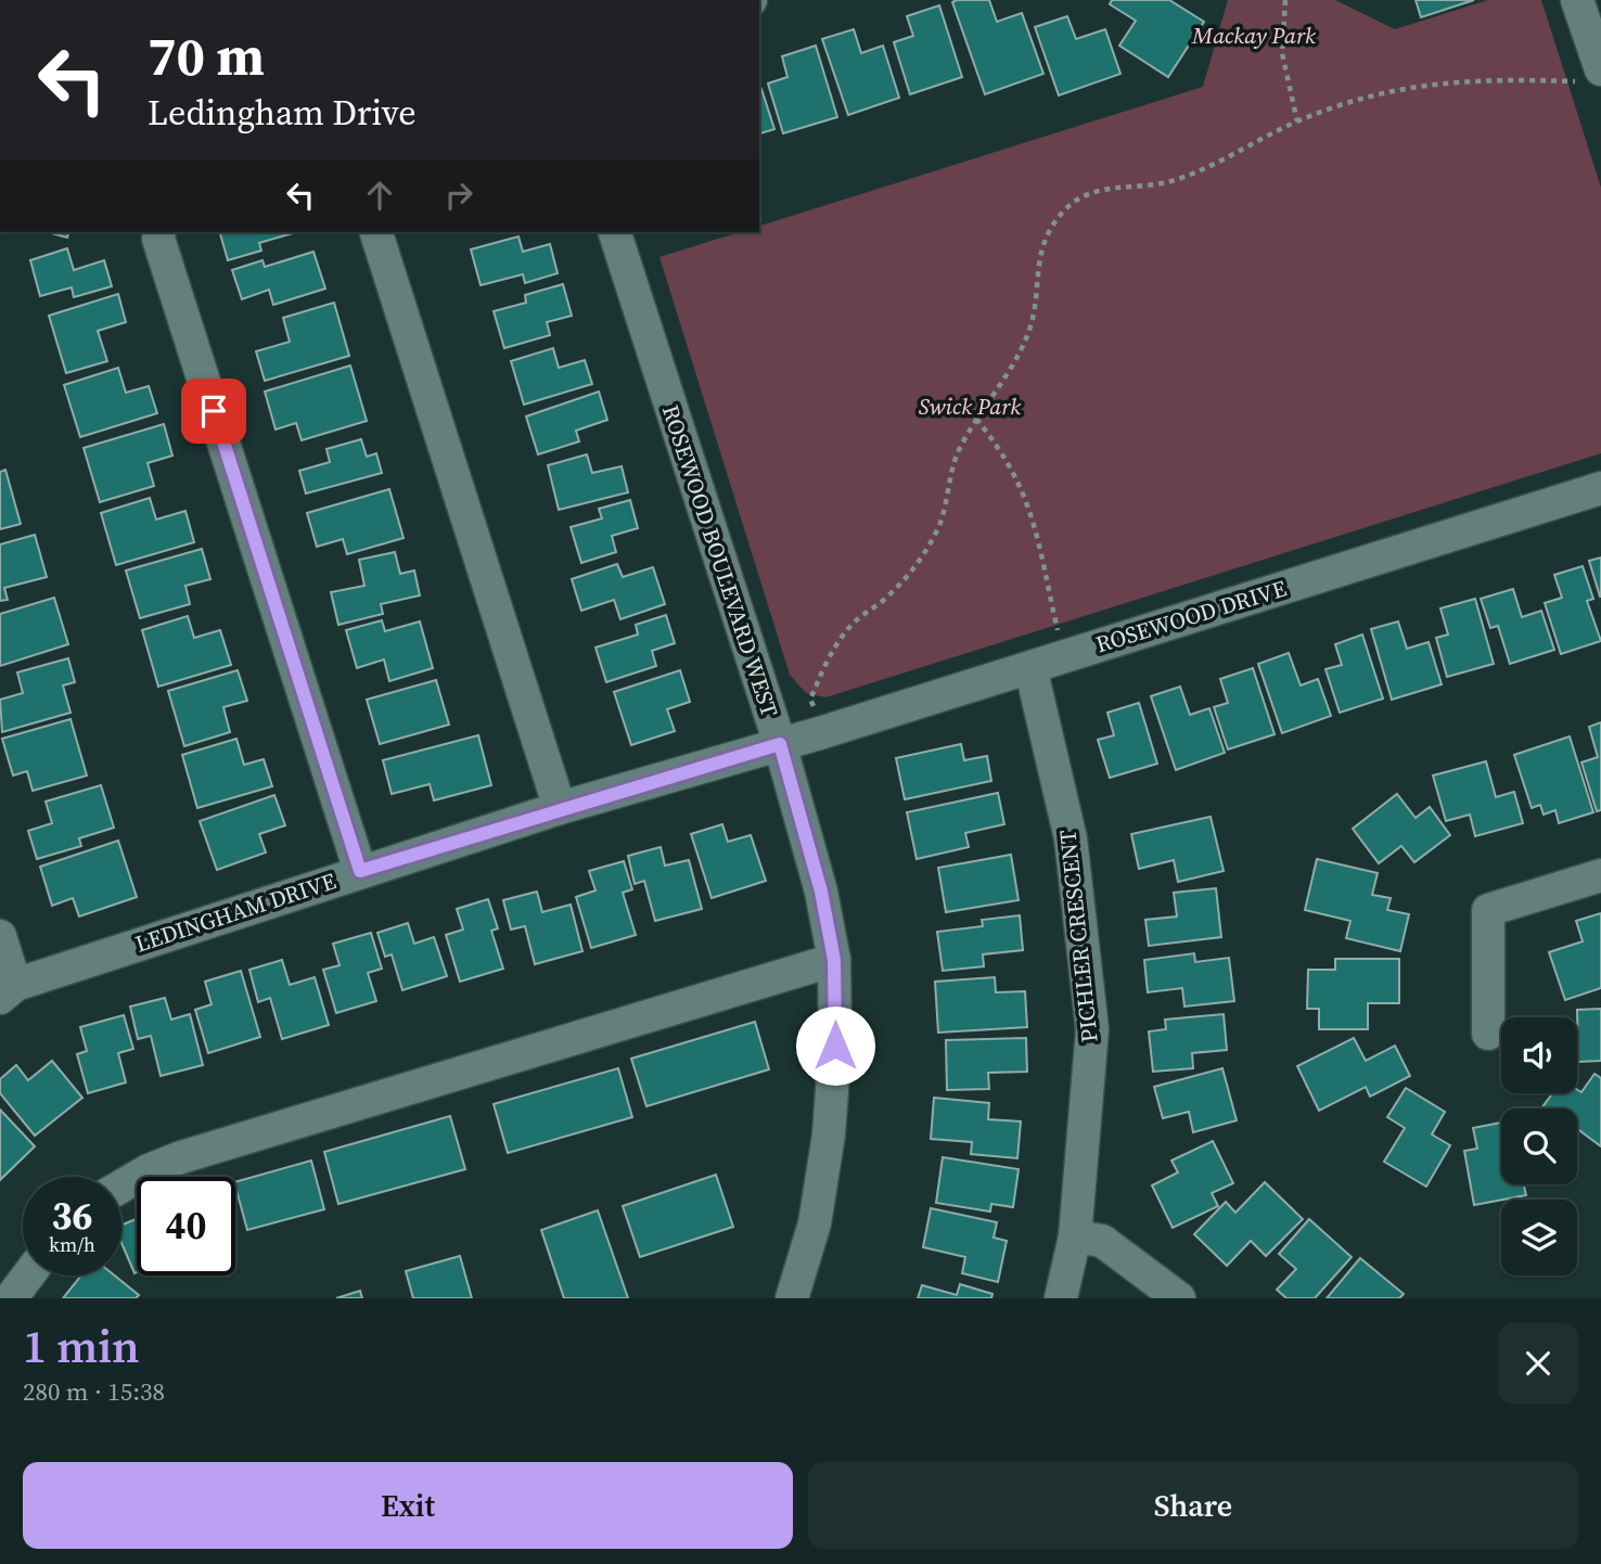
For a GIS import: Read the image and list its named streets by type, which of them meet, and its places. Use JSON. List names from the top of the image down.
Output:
{
  "streets": {
    "street": [
      "ROSEWOOD BOULEVARD WEST",
      "ROSEWOOD DRIVE",
      "LEDINGHAM DRIVE",
      "PICHLER CRESCENT"
    ]
  },
  "crossings": [
    ["ROSEWOOD BOULEVARD WEST", "ROSEWOOD DRIVE"],
    ["ROSEWOOD BOULEVARD WEST", "LEDINGHAM DRIVE"],
    ["ROSEWOOD DRIVE", "LEDINGHAM DRIVE"],
    ["ROSEWOOD DRIVE", "PICHLER CRESCENT"]
  ],
  "parks": ["Mackay Park", "Swick Park"],
  "page": {
    "turn": ["70 m", "Ledingham Drive"],
    "speed": "36 km/h",
    "limit": "40",
    "heading": ["1 min", "280 m · 15:38"],
    "buttons": ["Exit", "Share"]
  }
}
